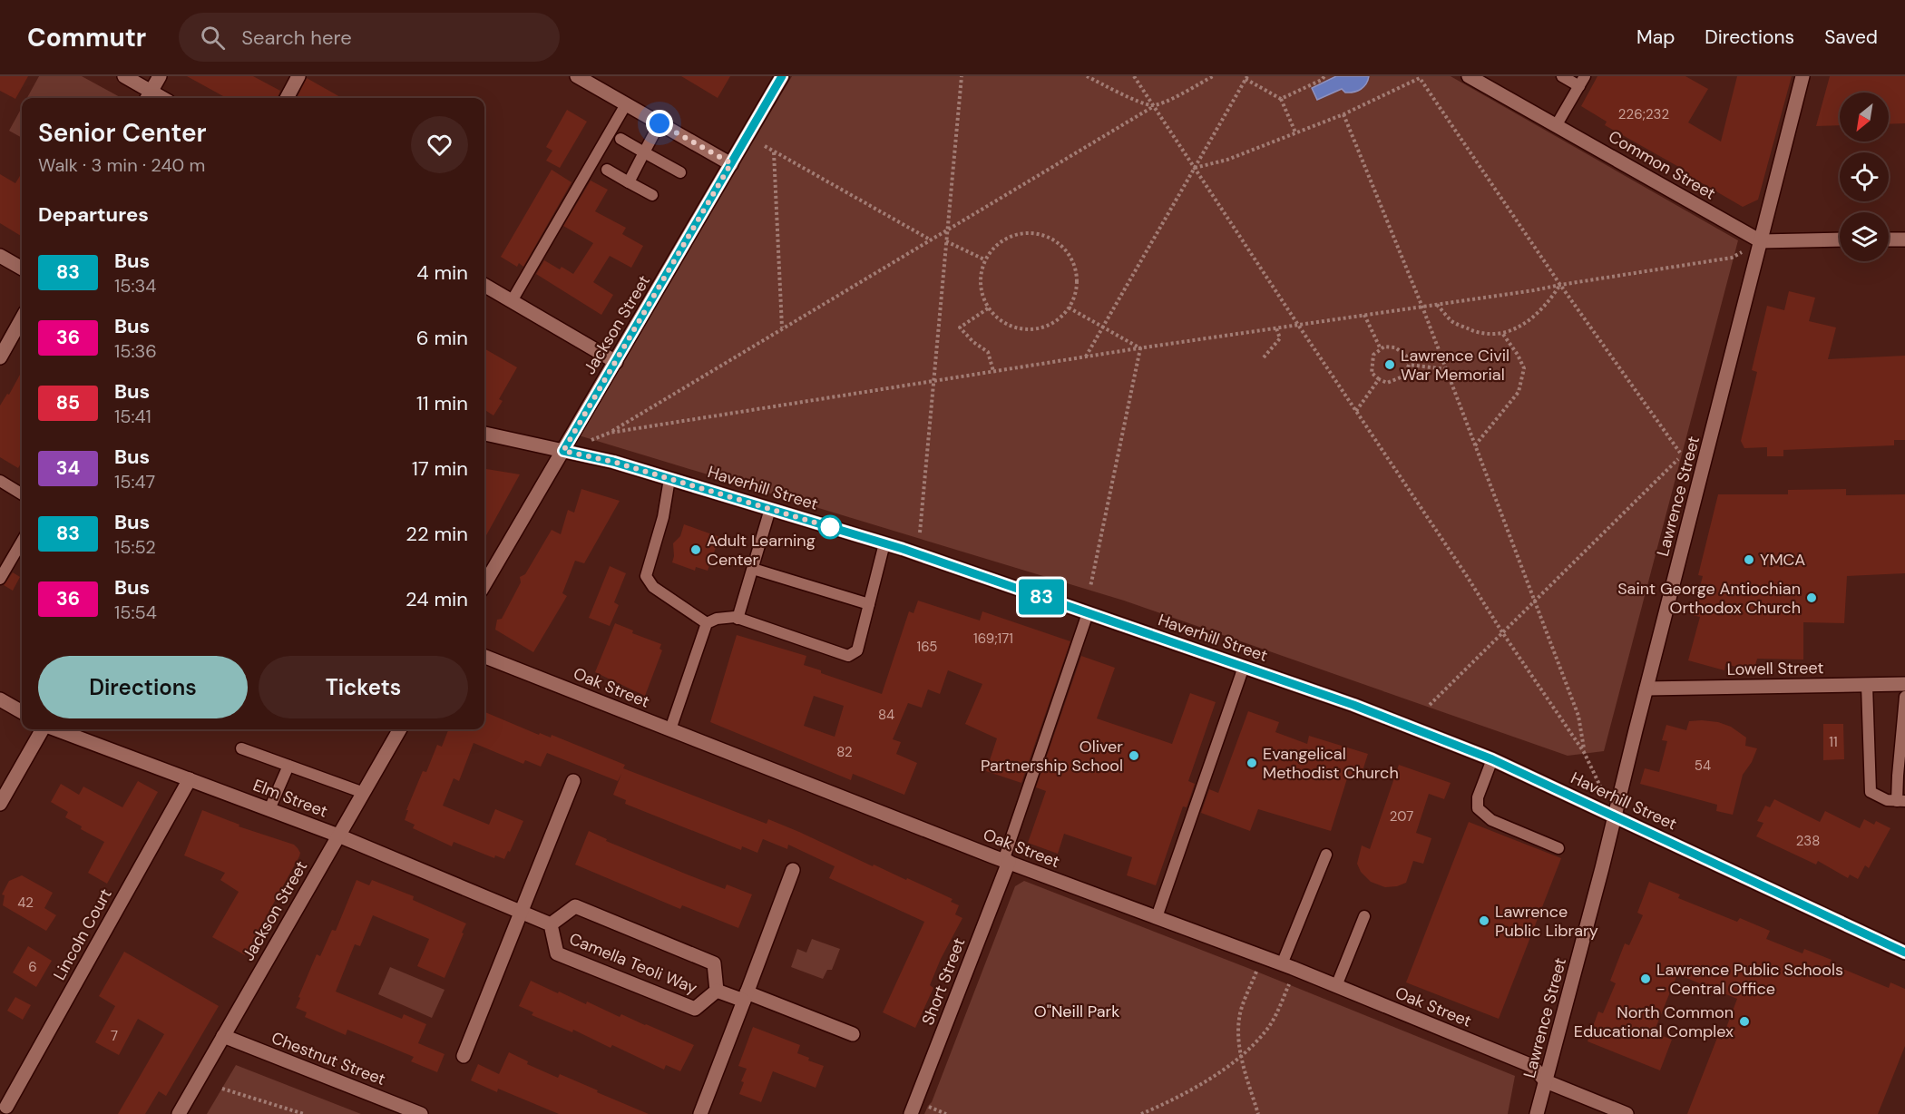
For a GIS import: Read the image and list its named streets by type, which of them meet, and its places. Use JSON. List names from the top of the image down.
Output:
{
  "streets": {
    "street": [
      "Common Street",
      "Jackson Street",
      "Haverhill Street",
      "Lawrence Street",
      "Lowell Street",
      "Oak Street",
      "Elm Street",
      "Lincoln Court",
      "Camella Teoli Way",
      "Short Street",
      "Chestnut Street"
    ]
  },
  "crossings": [
    ["Common Street", "Lawrence Street"],
    ["Jackson Street", "Haverhill Street"],
    ["Jackson Street", "Elm Street"],
    ["Jackson Street", "Chestnut Street"],
    ["Haverhill Street", "Lawrence Street"],
    ["Lawrence Street", "Lowell Street"],
    ["Lawrence Street", "Oak Street"],
    ["Oak Street", "Short Street"],
    ["Elm Street", "Lincoln Court"],
    ["Elm Street", "Camella Teoli Way"]
  ],
  "parks": ["O\"Neill Park"],
  "places": [
    "Lawrence Civil War Memorial",
    "Adult Learning Center",
    "YMCA",
    "Saint George Antiochian Orthodox Church",
    "Oliver Partnership School",
    "Evangelical Methodist Church",
    "Lawrence Public Library",
    "Lawrence Public Schools - Central Office",
    "North Common Educational Complex"
  ],
  "lines": ["bus line 83"],
  "house_numbers": [
    "226;232",
    "169;171",
    "165",
    "84",
    "11",
    "82",
    "54",
    "207",
    "238",
    "42",
    "6",
    "7"
  ],
  "north": "bottom left",
  "page": {
    "header": "Commutr",
    "search": "Search here",
    "nav": ["Map", "Directions", "Saved"],
    "on_map": "83",
    "heading": [
      ["Senior Center", "Walk · 3 min · 240 m"],
      "Departures"
    ],
    "list": [
      {
        "mark": "83",
        "name": "Bus",
        "note": "15:34",
        "value": "4 min"
      },
      {
        "mark": "36",
        "name": "Bus",
        "note": "15:36",
        "value": "6 min"
      },
      {
        "mark": "85",
        "name": "Bus",
        "note": "15:41",
        "value": "11 min"
      },
      {
        "mark": "34",
        "name": "Bus",
        "note": "15:47",
        "value": "17 min"
      },
      {
        "mark": "83",
        "name": "Bus",
        "note": "15:52",
        "value": "22 min"
      },
      {
        "mark": "36",
        "name": "Bus",
        "note": "15:54",
        "value": "24 min"
      }
    ],
    "buttons": ["Directions", "Tickets"]
  }
}
